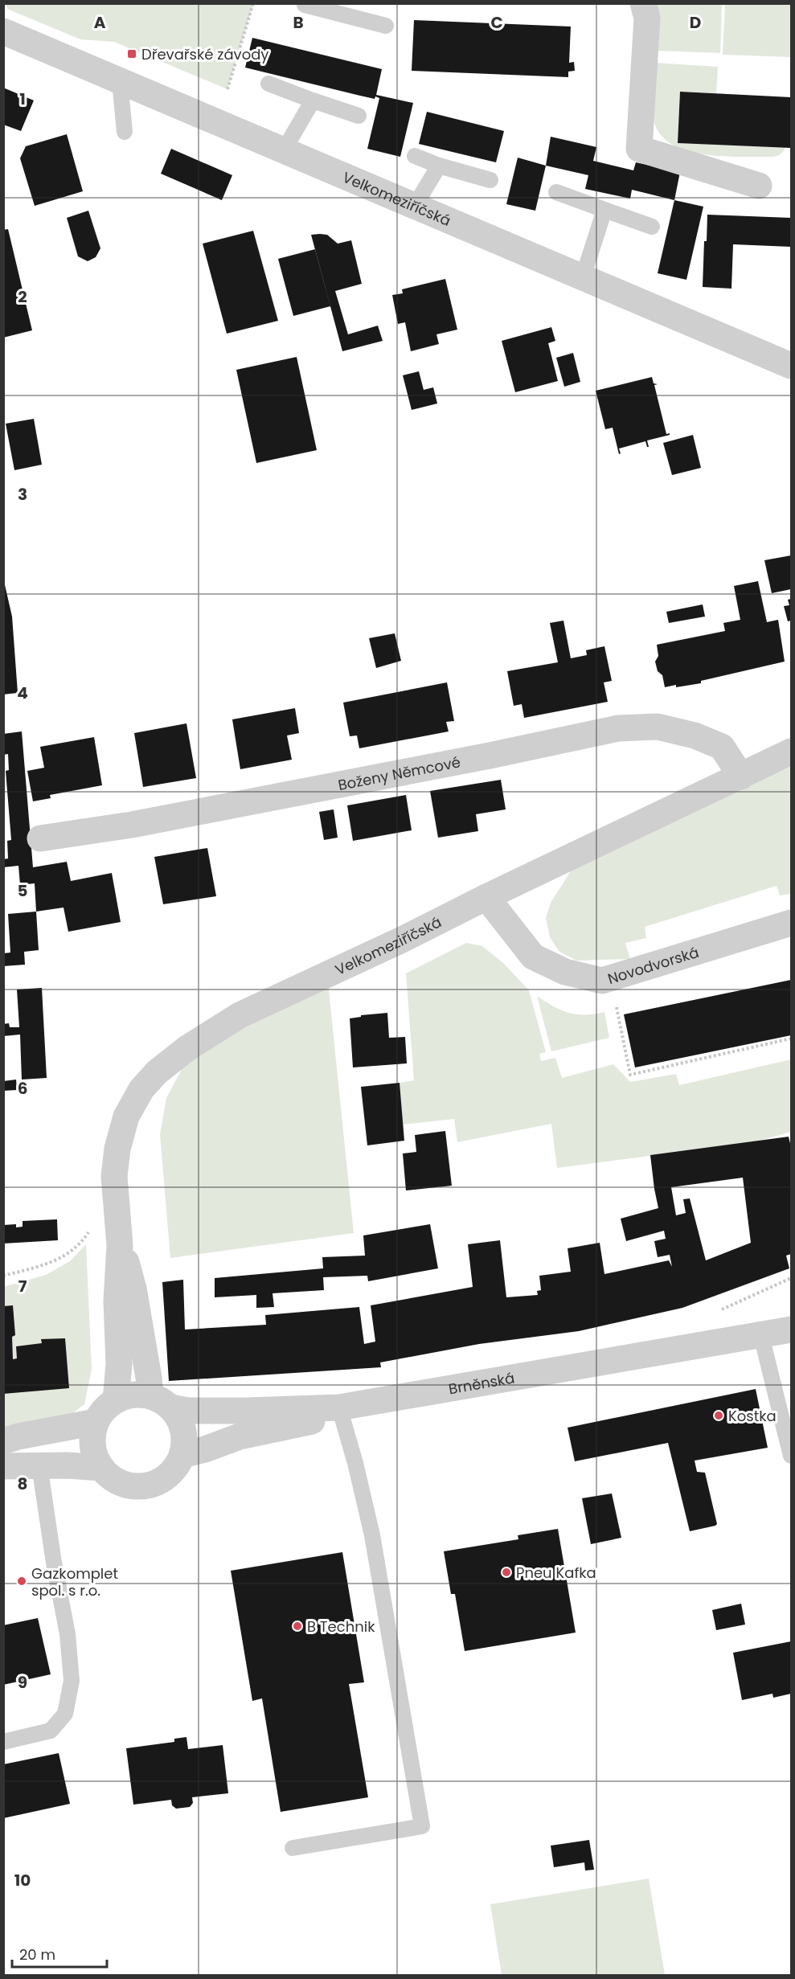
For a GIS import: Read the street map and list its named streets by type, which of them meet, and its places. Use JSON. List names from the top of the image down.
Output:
{
  "streets": {
    "street": [
      "Velkomeziříčská",
      "Boženy Němcové",
      "Novodvorská",
      "Brněnská"
    ]
  },
  "crossings": [
    ["Velkomeziříčská", "Boženy Němcové"],
    ["Velkomeziříčská", "Novodvorská"]
  ],
  "places": {
    "transit": ["Dřevařské závody"],
    "other": [
      "Kostka",
      "Pneu Kafka",
      "Gazkomplet spol. s r.o.",
      "B Technik"
    ]
  },
  "scale_bar": "20 m",
  "grid": {
    "columns": [
      "A",
      "B",
      "C",
      "D"
    ],
    "rows": [
      "1",
      "2",
      "3",
      "4",
      "5",
      "6",
      "7",
      "8",
      "9",
      "10"
    ]
  }
}
